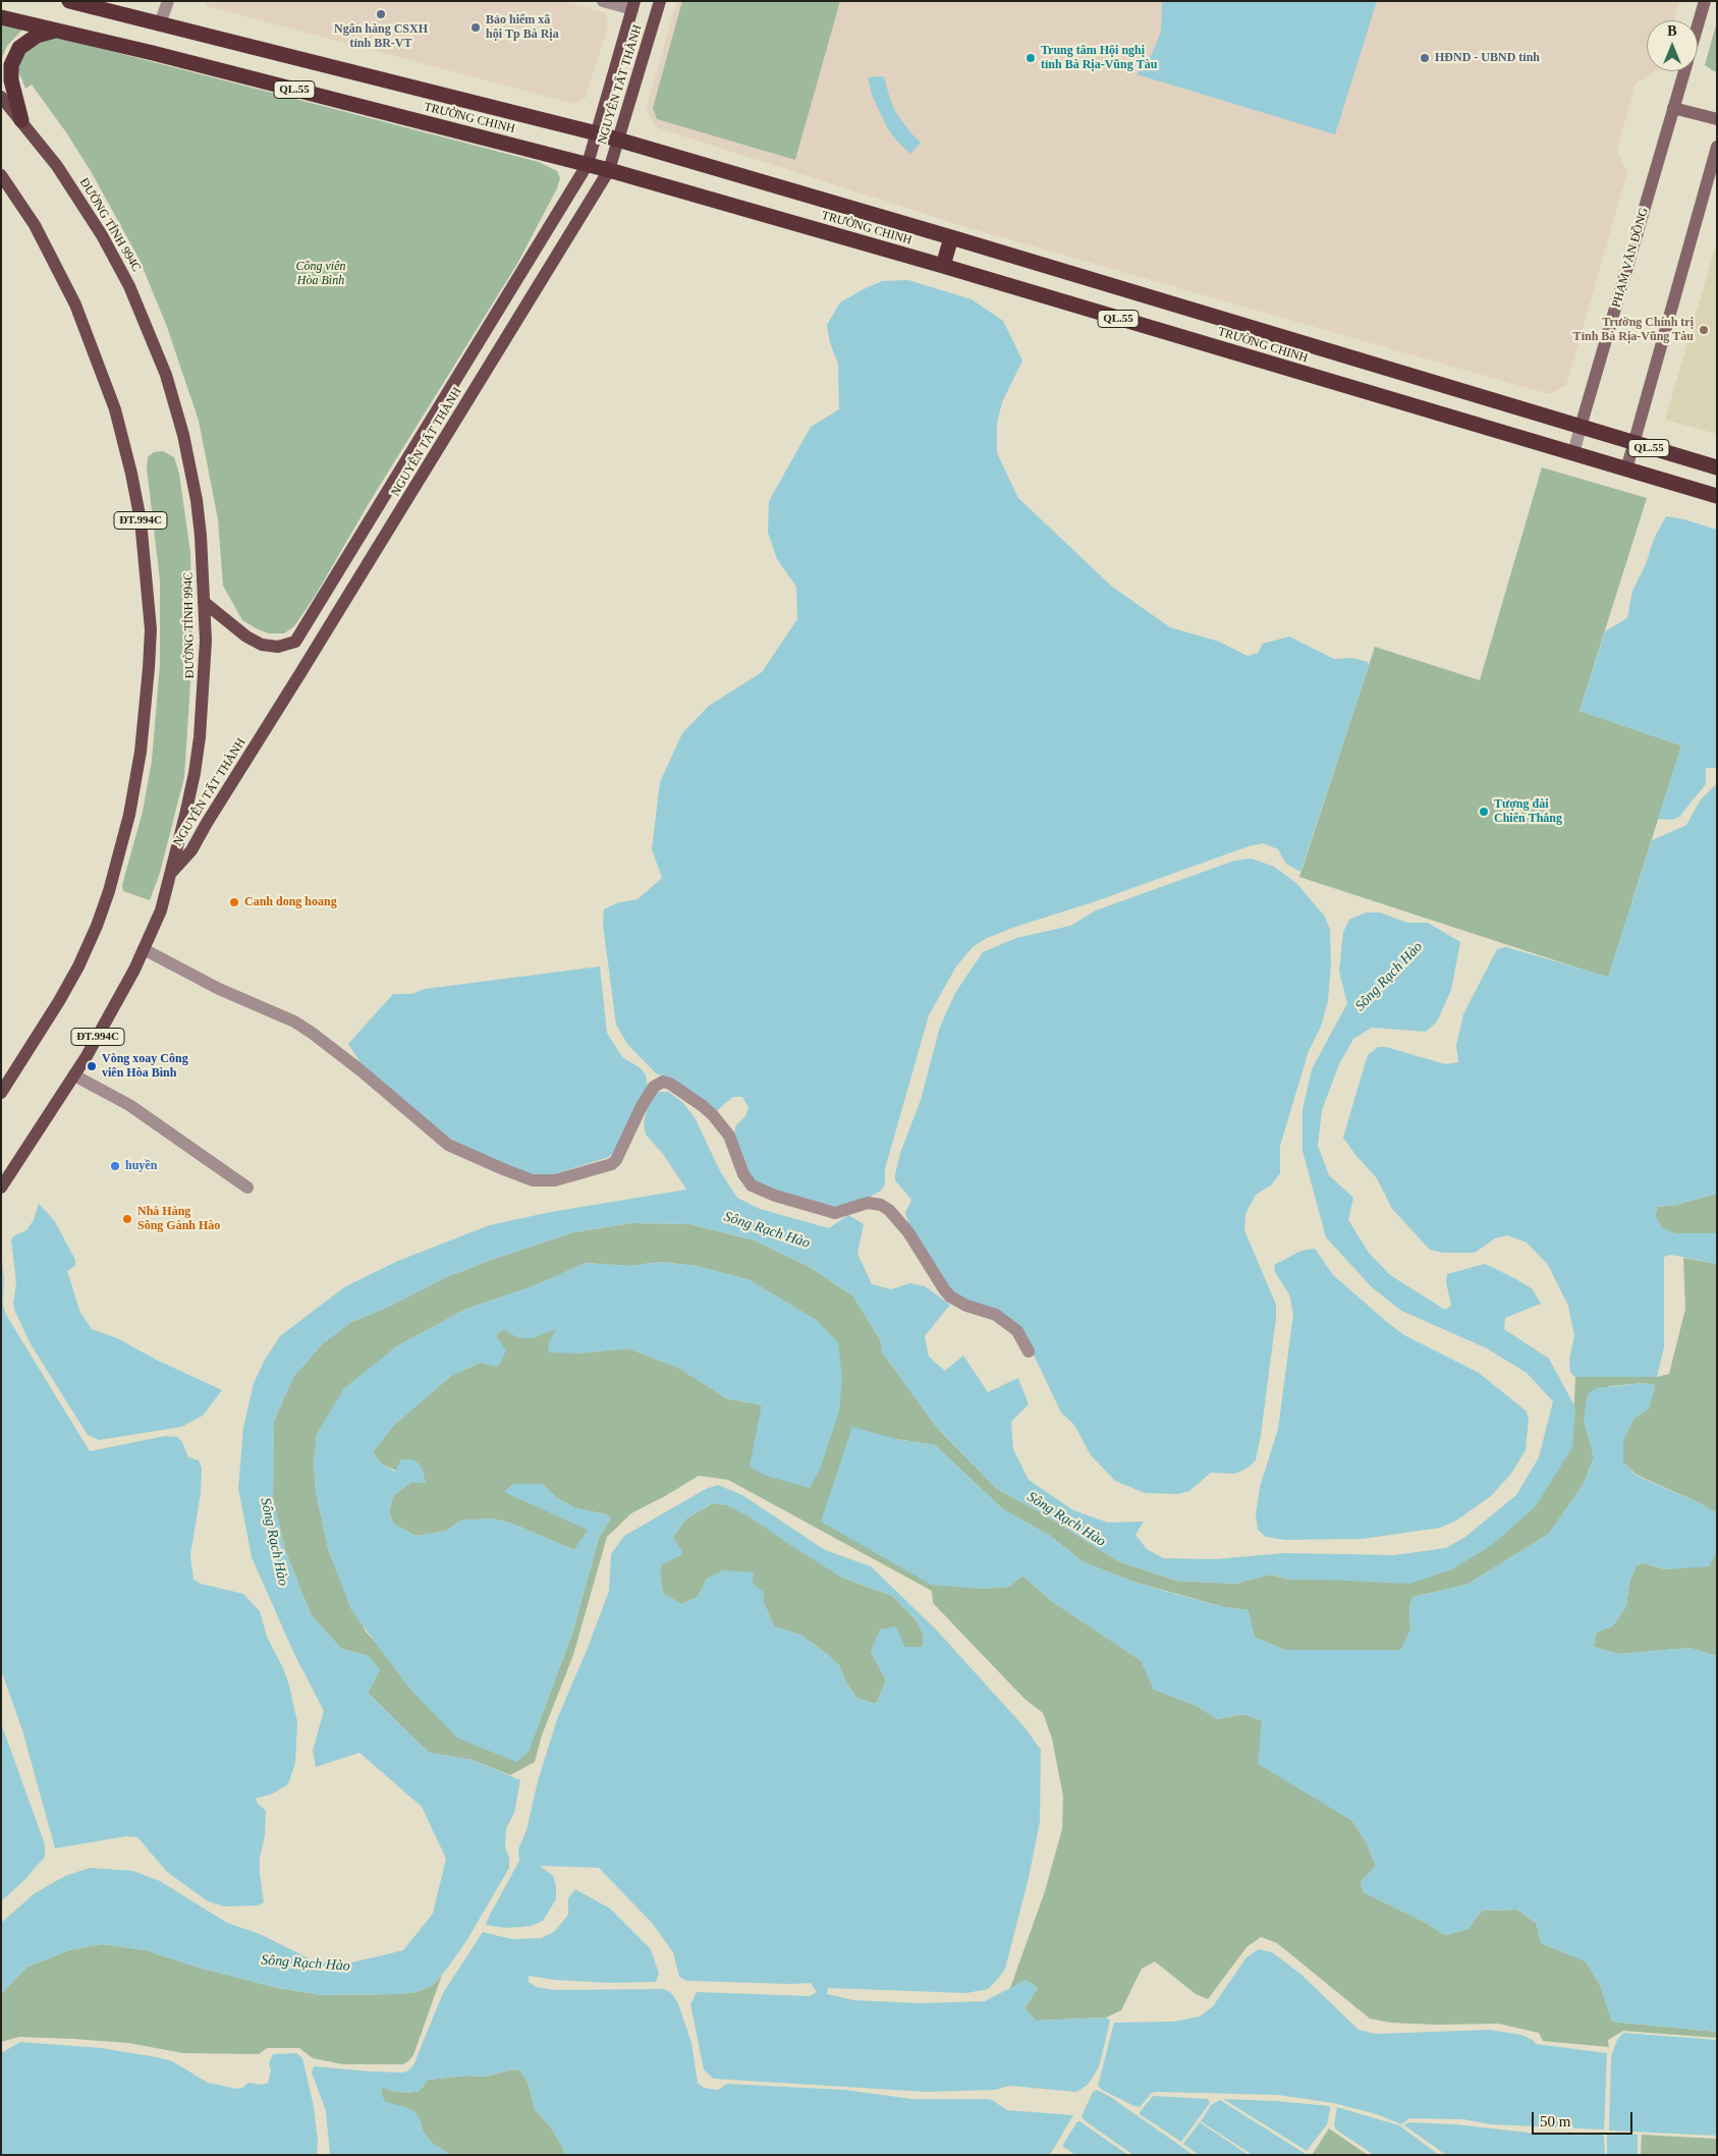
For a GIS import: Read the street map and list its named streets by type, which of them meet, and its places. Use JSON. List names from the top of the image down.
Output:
{
  "streets": {
    "highway": ["QL.55", "TRƯỜNG CHINH"],
    "main road": ["NGUYỄN TẤT THÀNH", "ĐƯỜNG TỈNH 994C", "ĐT.994C"],
    "street": ["PHẠM VĂN ĐỒNG"]
  },
  "crossings": [
    ["NGUYỄN TẤT THÀNH", "TRƯỜNG CHINH"],
    ["NGUYỄN TẤT THÀNH", "ĐƯỜNG TỈNH 994C"],
    ["TRƯỜNG CHINH", "PHẠM VĂN ĐỒNG"]
  ],
  "water": ["Sông Rạch Hào"],
  "parks": ["Công viên Hòa Bình"],
  "places": [
    "Ngân hàng CSXH tỉnh BR-VT",
    "Bảo hiểm xã hội Tp Bà Rịa",
    "Trung tâm Hội nghị tỉnh Bà Rịa-Vũng Tàu",
    "HĐND - UBND tỉnh",
    "Trường Chính trị Tỉnh Bà Rịa-Vũng Tàu",
    "Tượng đài Chiến Thắng",
    "Canh dong hoang",
    "Vòng xoay Công viên Hòa Bình",
    "huyền",
    "Nhà Hàng Sông Gành Hào"
  ],
  "scale_bar": "50 m",
  "north": "top"
}
